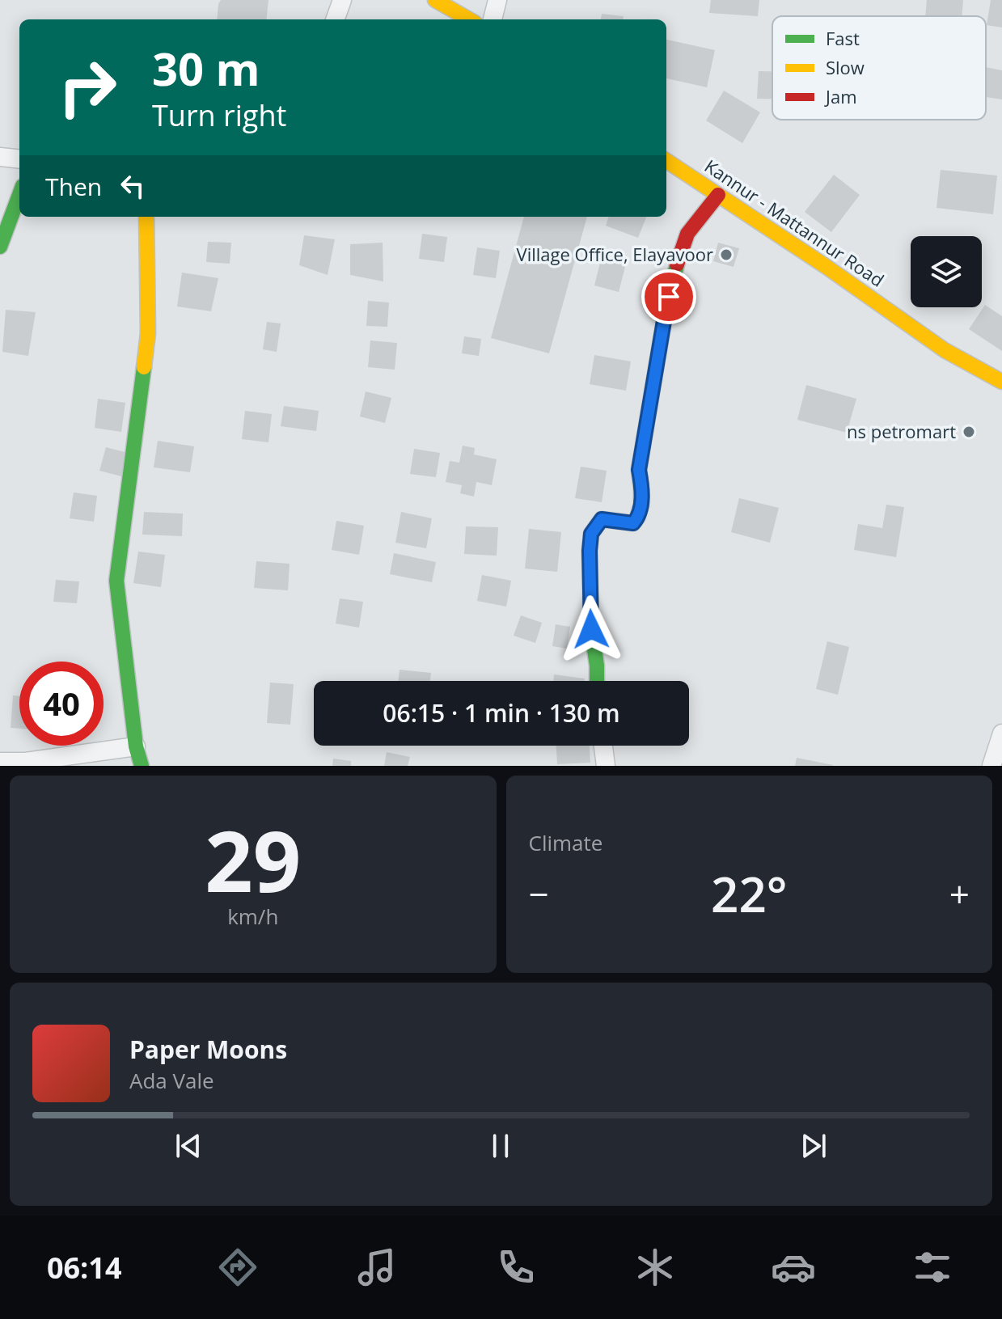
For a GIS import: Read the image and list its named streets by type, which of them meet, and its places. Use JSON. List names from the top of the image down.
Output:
{
  "streets": {
    "street": ["Kannur - Mattannur Road"]
  },
  "places": ["Village Office, Elayavoor", "ns petromart"],
  "legend": ["Fast", "Slow", "Jam"],
  "page": {
    "turn": ["30 m", "Turn right"],
    "then": "Then",
    "limit": "40",
    "trip": "06:15 · 1 min · 130 m",
    "tile": [
      ["29", "km/h"],
      "Climate"
    ],
    "heat": ["−", "22°", "+"],
    "song": ["Paper Moons", "Ada Vale"],
    "tabs": "06:14"
  }
}
